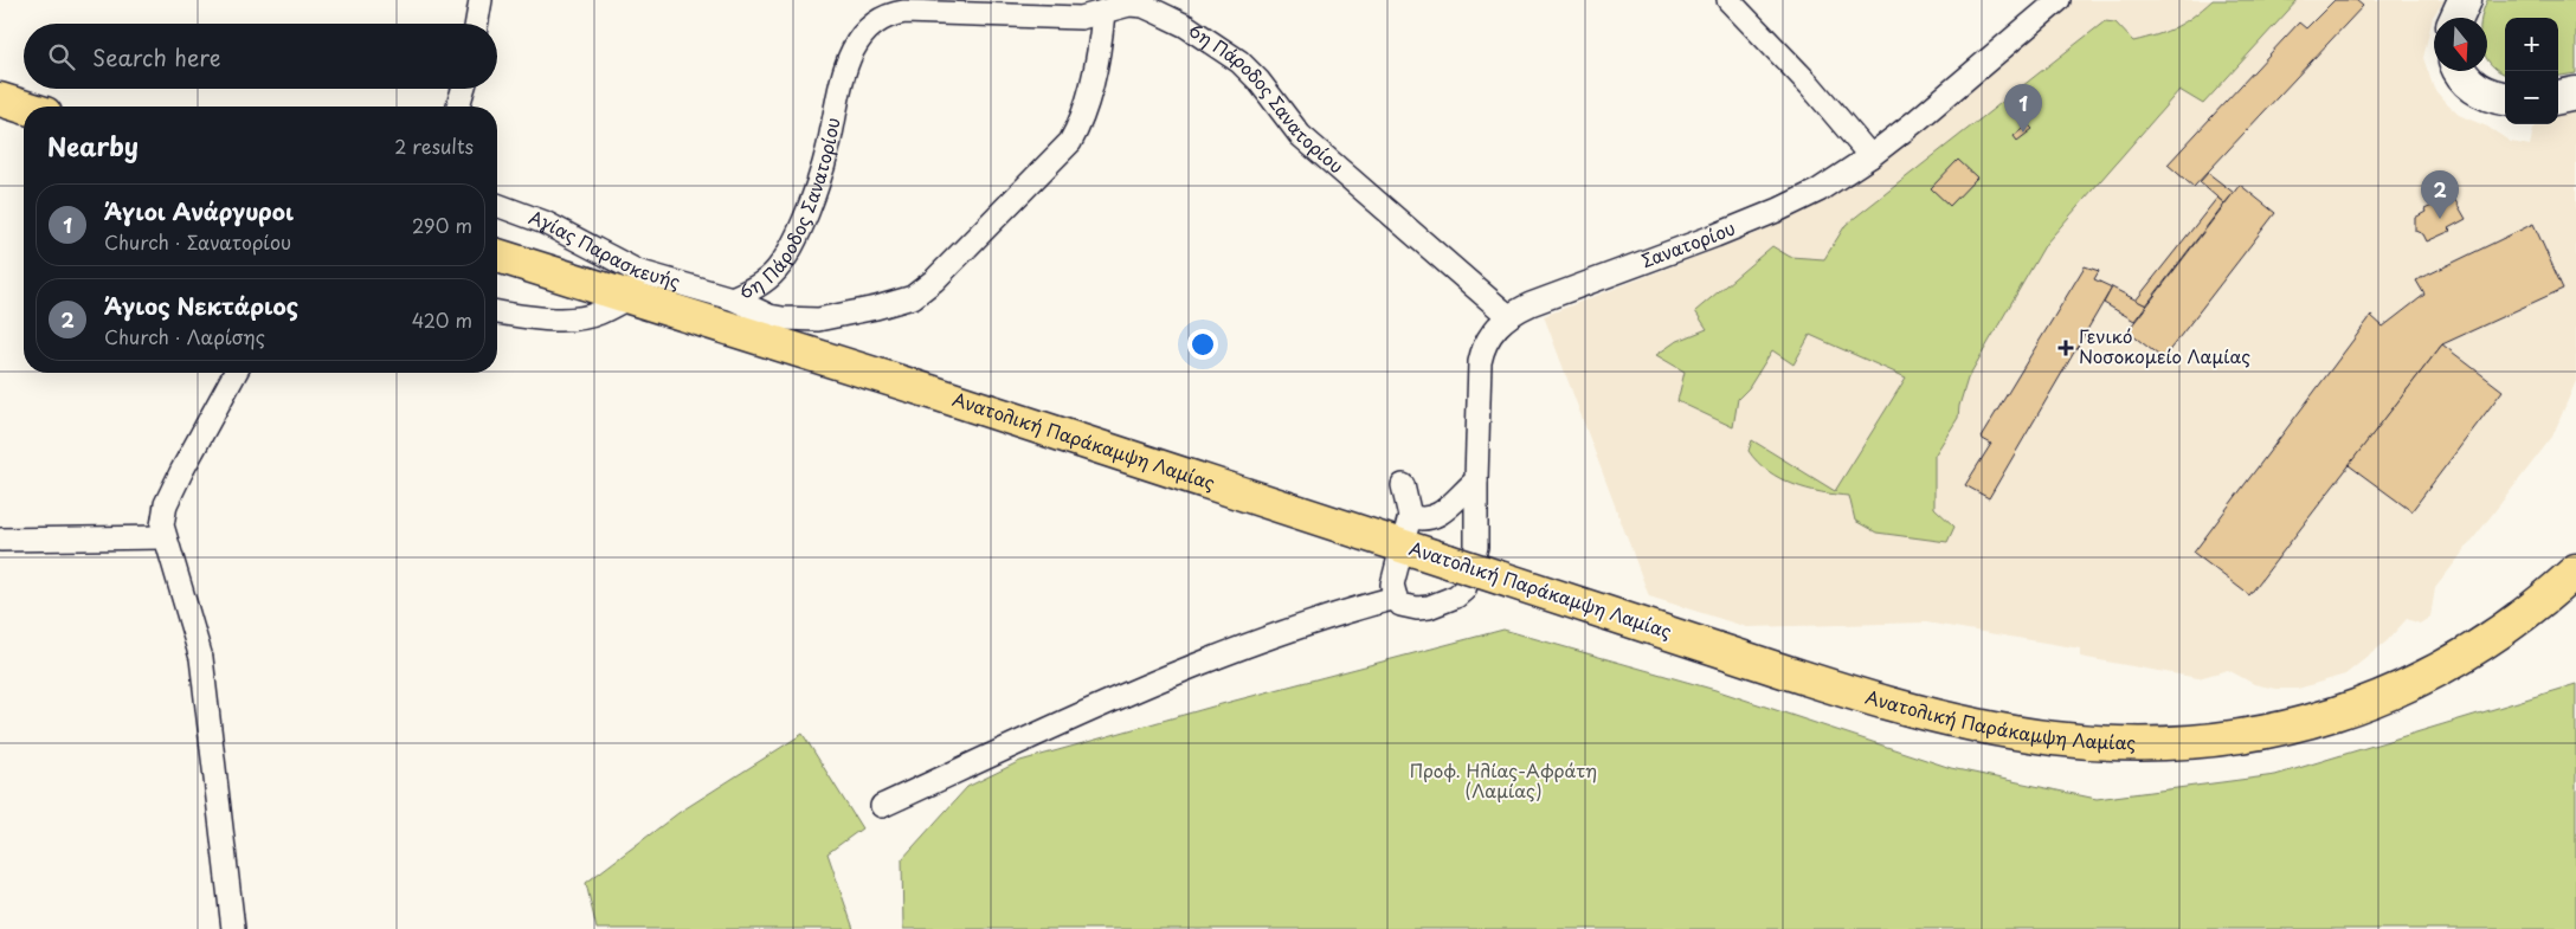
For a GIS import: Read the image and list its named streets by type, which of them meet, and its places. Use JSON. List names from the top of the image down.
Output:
{
  "streets": {
    "main road": ["Ανατολική Παράκαμψη Λαμίας"],
    "street": ["6η Πάροδος Σανατορίου", "Σανατορίου", "Αγίας Παρασκευής"]
  },
  "crossings": [
    ["6η Πάροδος Σανατορίου", "Σανατορίου"],
    ["6η Πάροδος Σανατορίου", "Αγίας Παρασκευής"],
    ["6η Πάροδος Σανατορίου", "Ανατολική Παράκαμψη Λαμίας"],
    ["Αγίας Παρασκευής", "Ανατολική Παράκαμψη Λαμίας"]
  ],
  "parks": ["Προφ. Ηλίας-Αφράτη (Λαμίας)"],
  "places": {
    "health": ["Γενικό Νοσοκομείο Λαμίας"]
  },
  "north": "bottom",
  "page": {
    "map_buttons": ["+", "−"],
    "search": "Search here",
    "pins": ["1", "2"],
    "heading": ["Nearby", "2 results"],
    "list": [
      {
        "mark": "1",
        "name": "Άγιοι Ανάργυροι",
        "note": "Church · Σανατορίου",
        "value": "290 m"
      },
      {
        "mark": "2",
        "name": "Άγιος Νεκτάριος",
        "note": "Church · Λαρίσης",
        "value": "420 m"
      }
    ]
  }
}
